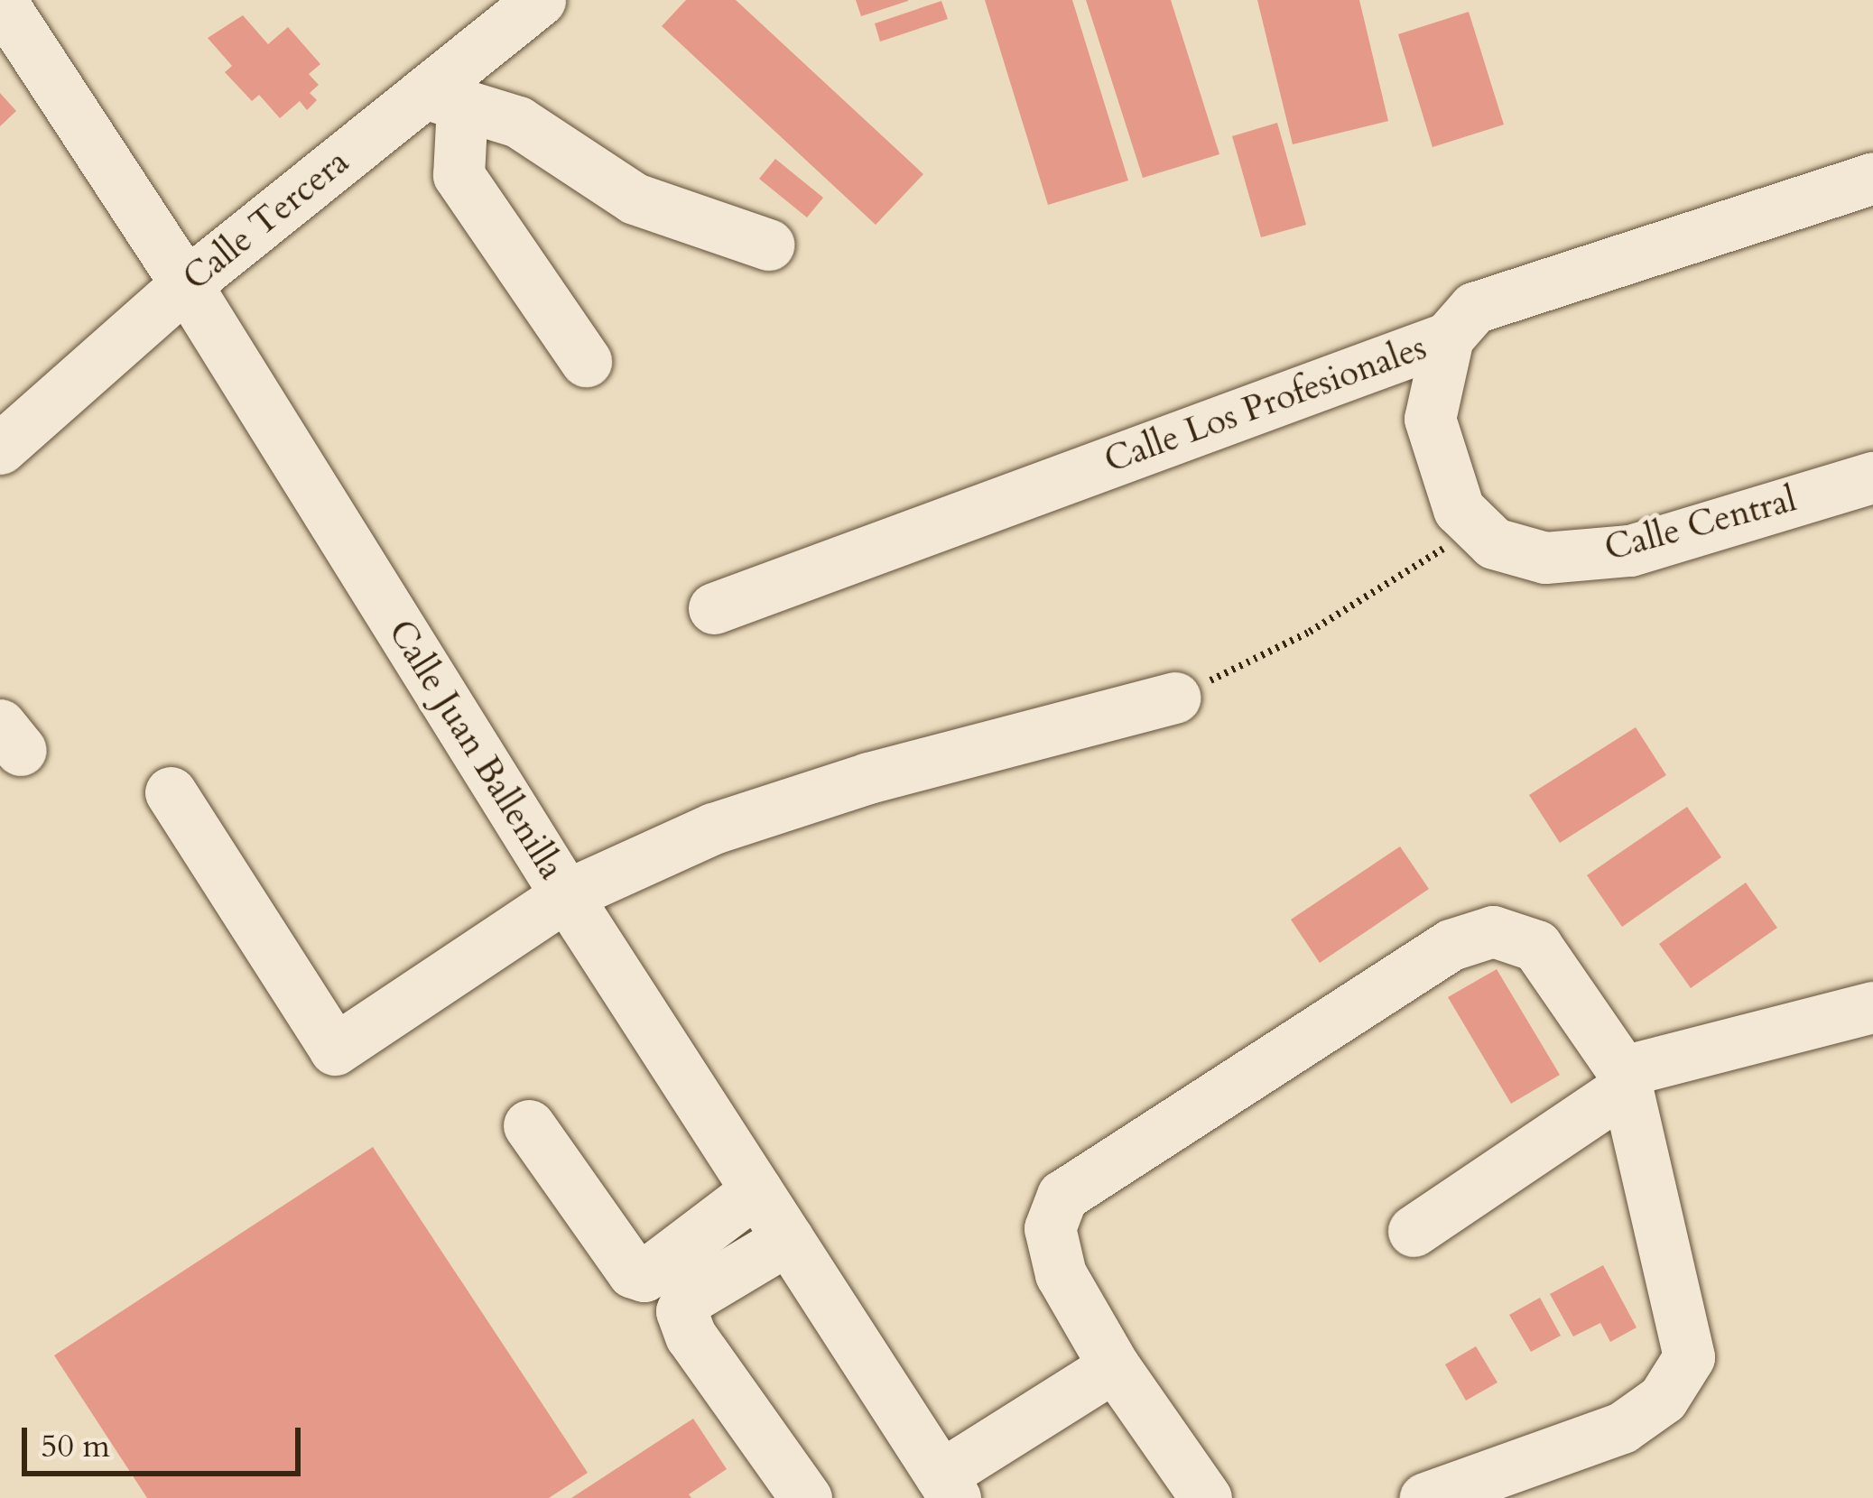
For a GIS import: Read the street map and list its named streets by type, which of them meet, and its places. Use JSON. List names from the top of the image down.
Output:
{
  "streets": {
    "street": [
      "Calle Tercera",
      "Calle Los Profesionales",
      "Calle Central",
      "Calle Juan Ballenilla"
    ]
  },
  "crossings": [
    ["Calle Tercera", "Calle Juan Ballenilla"]
  ],
  "scale_bar": "50 m"
}
